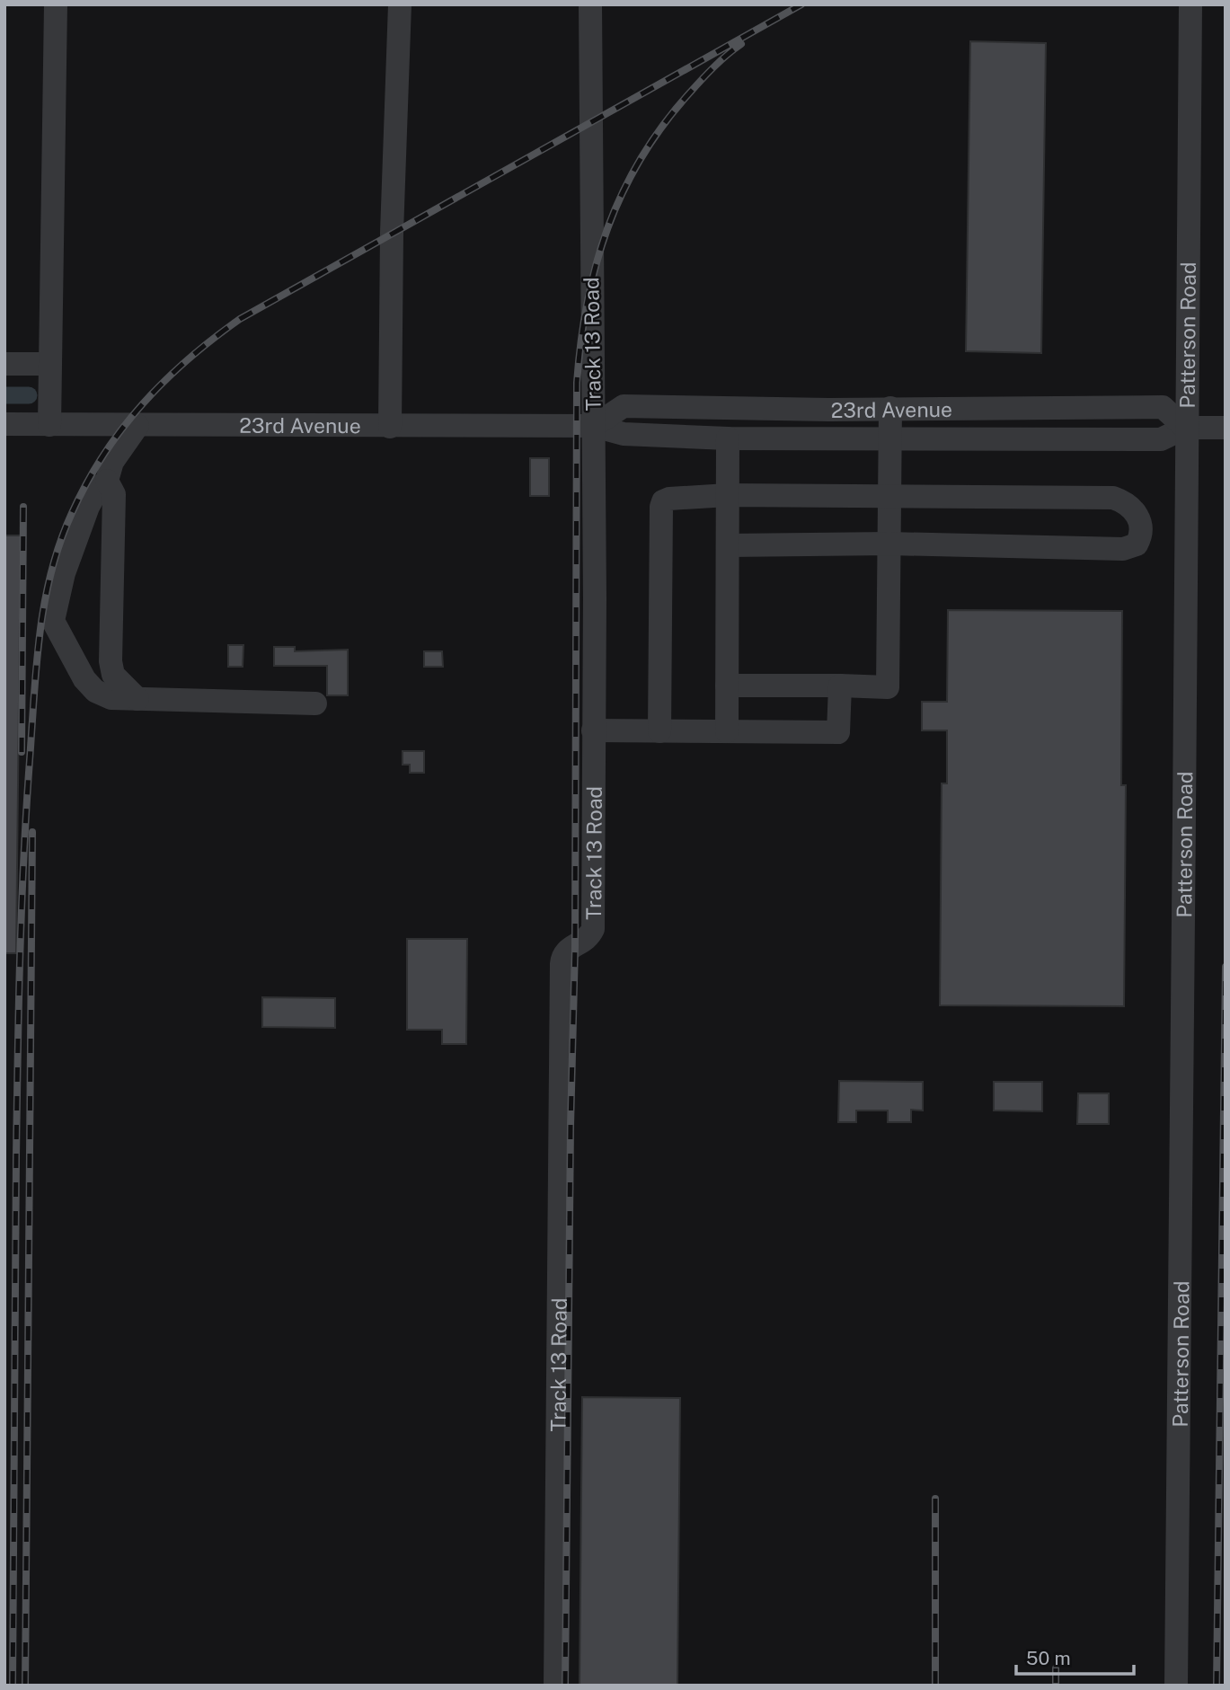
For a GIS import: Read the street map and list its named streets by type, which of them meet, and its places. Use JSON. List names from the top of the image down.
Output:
{
  "streets": {
    "street": ["Patterson Road", "Track 13 Road", "23rd Avenue"]
  },
  "crossings": [
    ["Patterson Road", "23rd Avenue"],
    ["Track 13 Road", "23rd Avenue"]
  ],
  "scale_bar": "50 m"
}
